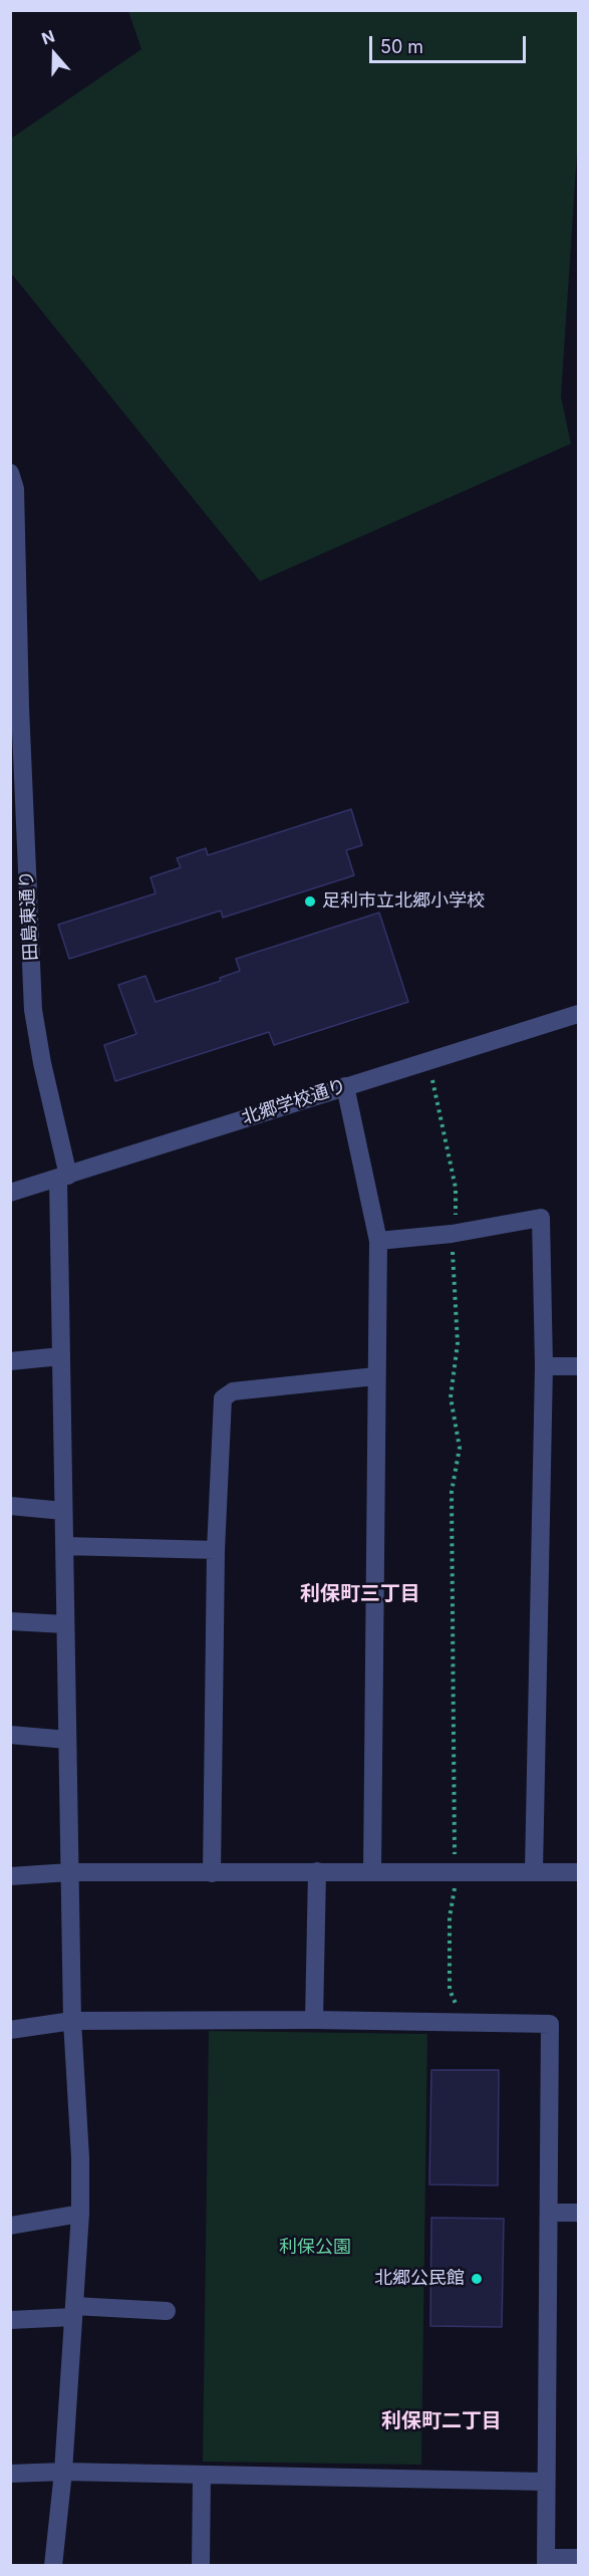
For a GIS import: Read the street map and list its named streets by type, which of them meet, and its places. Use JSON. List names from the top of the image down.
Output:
{
  "streets": {
    "street": ["田島東通り", "北郷学校通り"]
  },
  "crossings": [
    ["田島東通り", "北郷学校通り"]
  ],
  "districts": ["利保町三丁目", "利保町二丁目"],
  "parks": ["利保公園"],
  "places": ["足利市立北郷小学校", "北郷公民館"],
  "scale_bar": "50 m",
  "north": "top"
}
